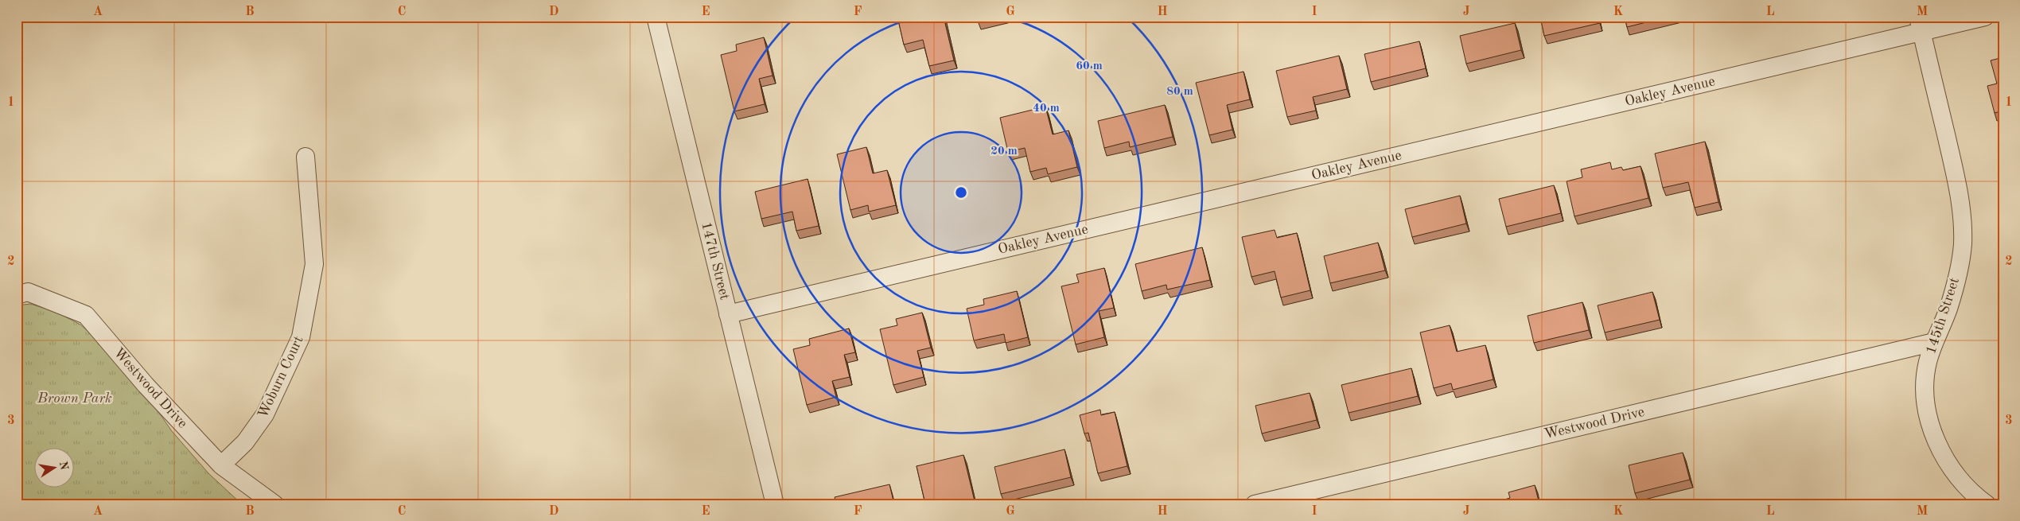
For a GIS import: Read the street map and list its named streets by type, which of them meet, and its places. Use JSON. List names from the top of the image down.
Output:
{
  "streets": {
    "street": [
      "Oakley Avenue",
      "147th Street",
      "145th Street",
      "Woburn Court",
      "Westwood Drive"
    ]
  },
  "crossings": [
    ["Oakley Avenue", "147th Street"],
    ["Oakley Avenue", "145th Street"],
    ["145th Street", "Westwood Drive"],
    ["Woburn Court", "Westwood Drive"]
  ],
  "parks": ["Brown Park"],
  "north": "right",
  "grid": {
    "columns": [
      "A",
      "B",
      "C",
      "D",
      "E",
      "F",
      "G",
      "H",
      "I",
      "J",
      "K",
      "L",
      "M"
    ],
    "rows": ["1", "2", "3"]
  },
  "rings": [
    "60 m",
    "80 m",
    "40 m",
    "20 m"
  ]
}
